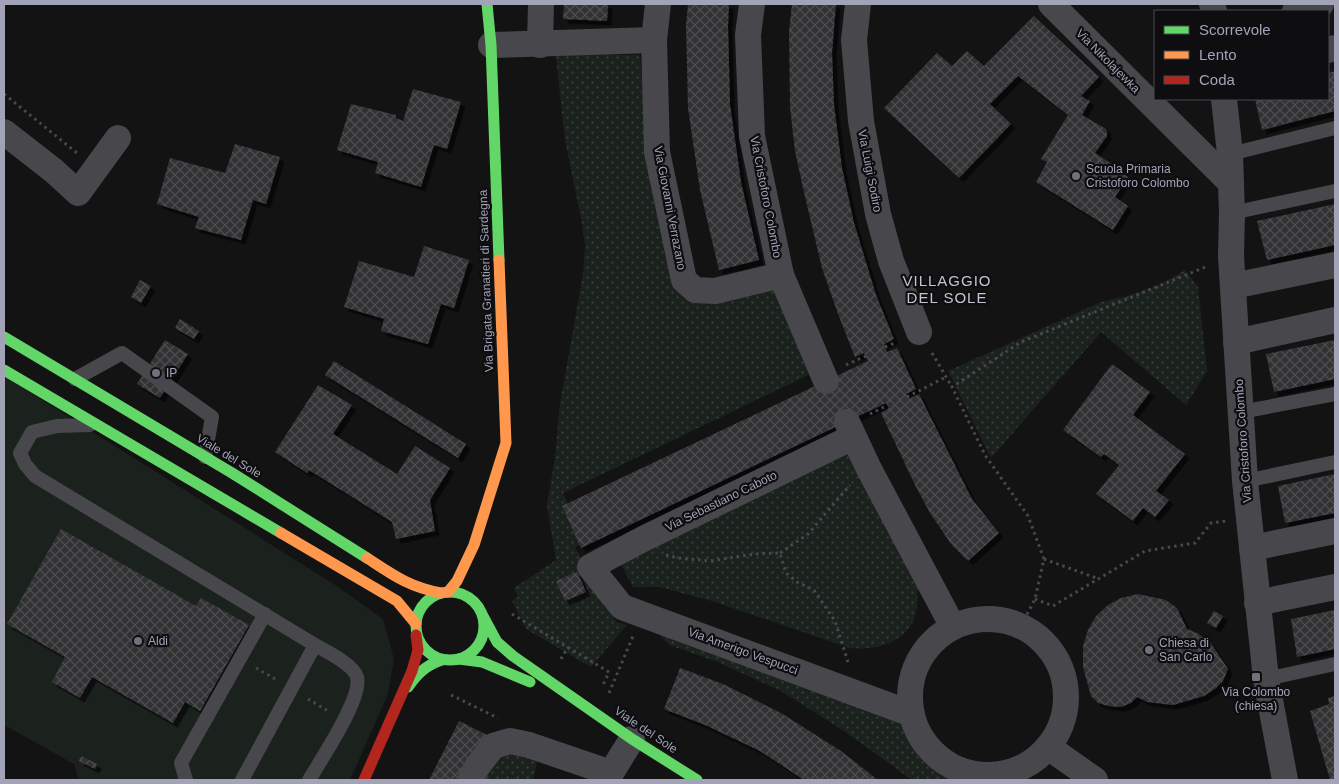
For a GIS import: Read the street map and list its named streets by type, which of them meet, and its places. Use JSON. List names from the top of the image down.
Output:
{
  "streets": {
    "main road": ["Via Brigata Granatieri di Sardegna", "Viale del Sole"],
    "street": [
      "Via Nikolajewka",
      "Via Luigi Sodiro",
      "Via Cristoforo Colombo",
      "Via Giovanni Verrazano",
      "Via Sebastiano Caboto",
      "Via Amerigo Vespucci"
    ]
  },
  "crossings": [
    ["Via Nikolajewka", "Via Cristoforo Colombo"],
    ["Via Cristoforo Colombo", "Via Giovanni Verrazano"],
    ["Via Brigata Granatieri di Sardegna", "Viale del Sole"],
    ["Via Sebastiano Caboto", "Via Amerigo Vespucci"]
  ],
  "districts": ["VILLAGGIO DEL SOLE"],
  "places": {
    "other": [
      "Scuola Primaria Cristoforo Colombo",
      "IP",
      "Aldi",
      "Chiesa di San Carlo"
    ],
    "transit": ["Via Colombo (chiesa)"]
  },
  "legend": ["Scorrevole", "Lento", "Coda"]
}
